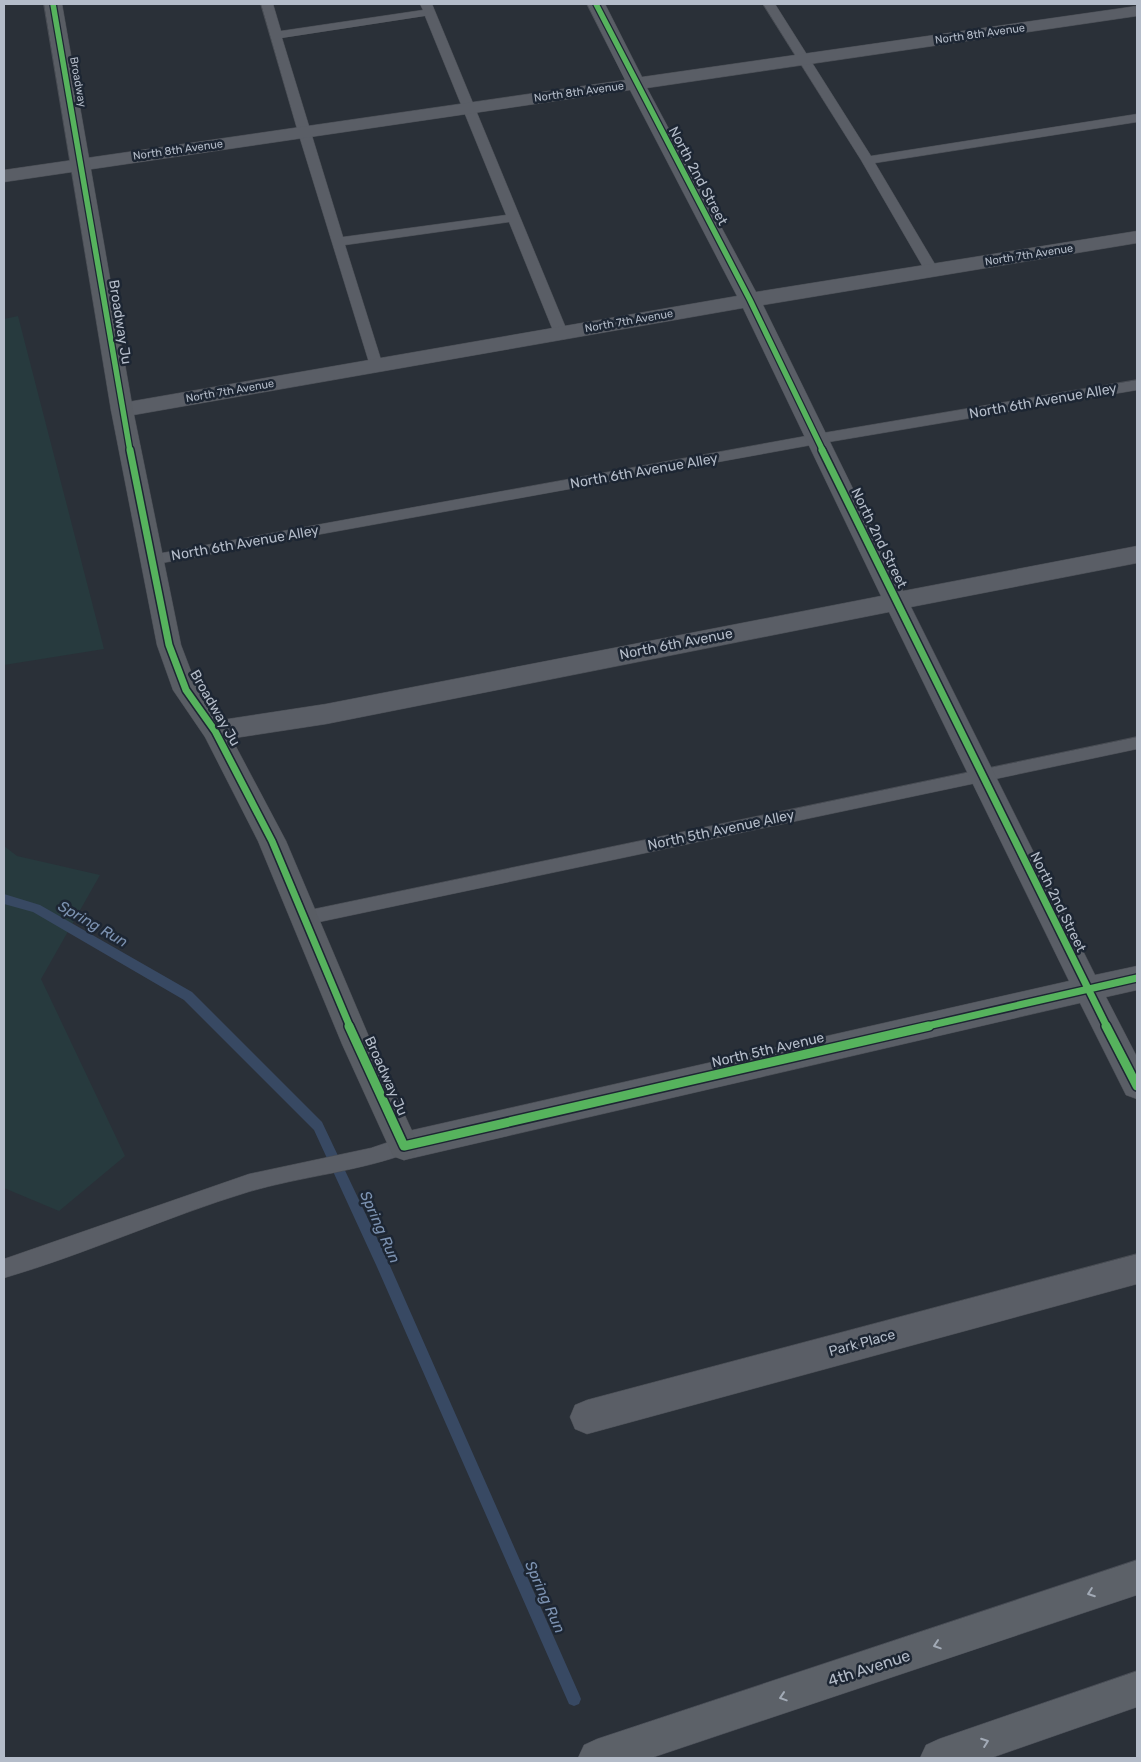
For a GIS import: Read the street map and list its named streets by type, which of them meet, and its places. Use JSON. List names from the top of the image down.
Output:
{
  "streets": {
    "main road": ["4th Avenue"],
    "street": [
      "North 8th Avenue",
      "Broadway",
      "North 2nd Street",
      "North 7th Avenue",
      "Broadway Ju",
      "North 6th Avenue",
      "North 5th Avenue",
      "Park Place"
    ],
    "lane": ["North 6th Avenue Alley", "North 5th Avenue Alley"]
  },
  "crossings": [
    ["North 8th Avenue", "Broadway"],
    ["North 8th Avenue", "North 2nd Street"],
    ["North 8th Avenue", "Broadway Ju"],
    ["Broadway", "Broadway Ju"],
    ["North 2nd Street", "North 7th Avenue"],
    ["North 2nd Street", "North 6th Avenue Alley"],
    ["North 2nd Street", "North 6th Avenue"],
    ["North 2nd Street", "North 5th Avenue Alley"],
    ["North 2nd Street", "North 5th Avenue"],
    ["North 7th Avenue", "Broadway Ju"],
    ["Broadway Ju", "North 6th Avenue Alley"],
    ["Broadway Ju", "North 6th Avenue"],
    ["Broadway Ju", "North 5th Avenue Alley"],
    ["Broadway Ju", "North 5th Avenue"]
  ],
  "water": ["Spring Run"]
}
